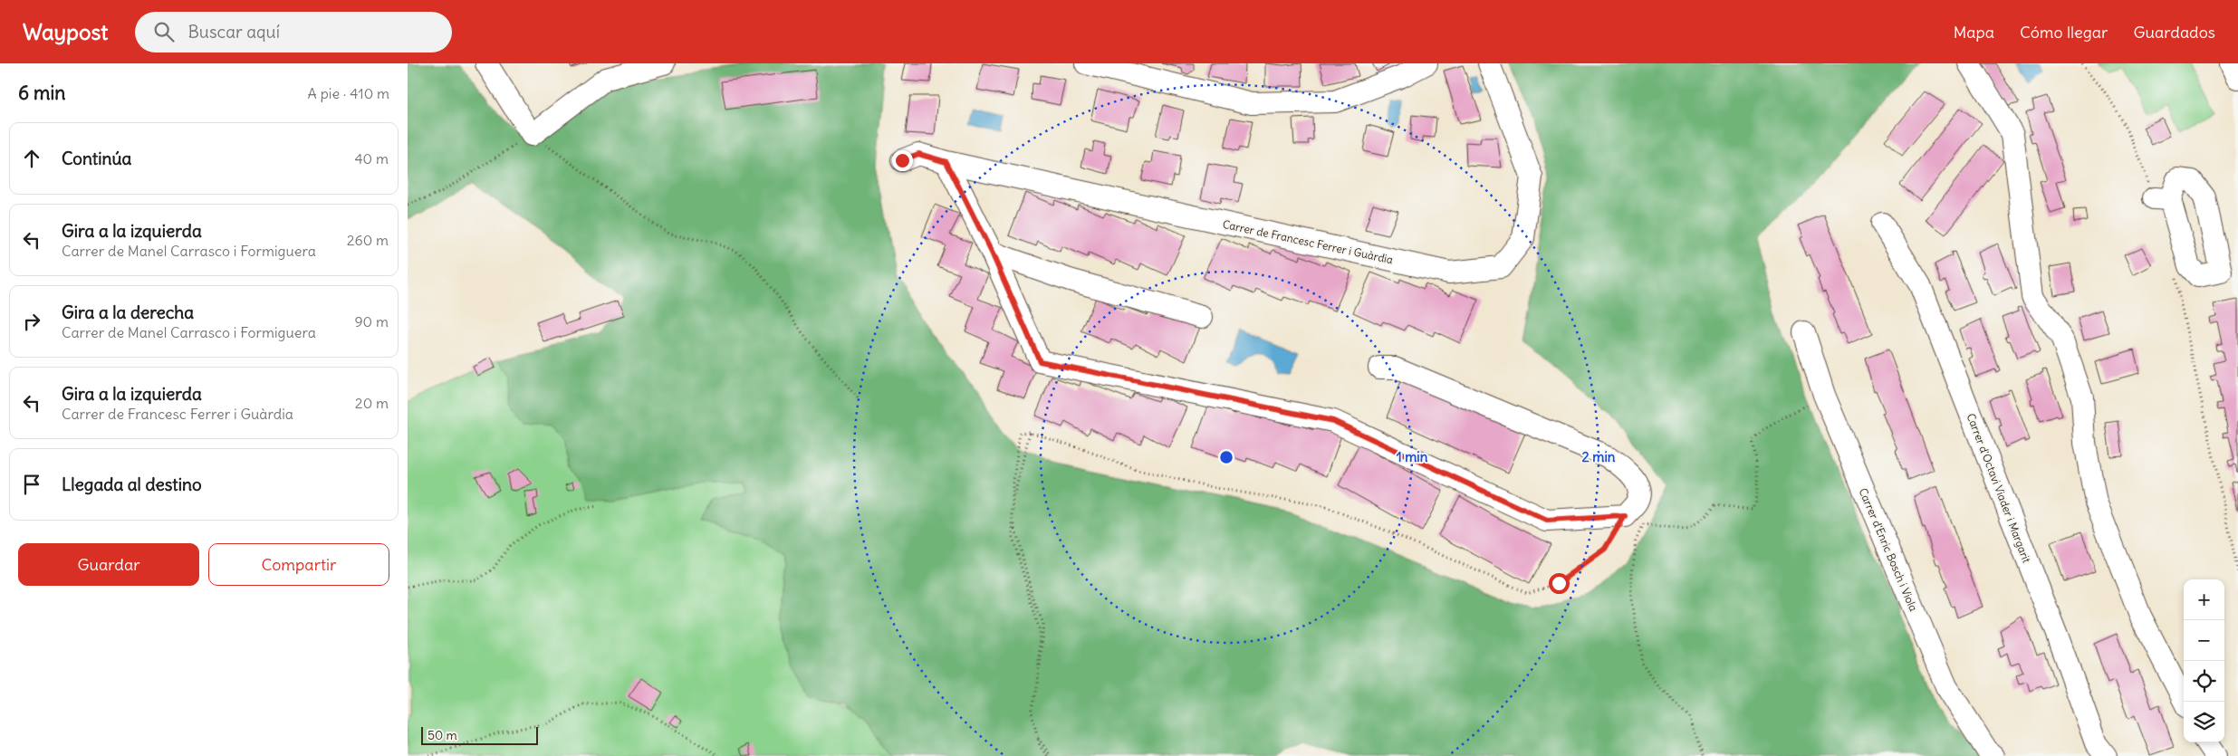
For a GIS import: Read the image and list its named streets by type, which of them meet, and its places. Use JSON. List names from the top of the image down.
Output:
{
  "streets": {
    "street": ["Carrer de Francesc Ferrer i Guàrdia", "Carrer d'Octavi Viader i Margarit", "Carrer d'Enric Bosch i Viola"]
  },
  "scale_bar": "50 m",
  "page": {
    "header": "Waypost",
    "search": "Buscar aquí",
    "nav": ["Mapa", "Cómo llegar", "Guardados"],
    "heading": ["6 min", "A pie · 410 m"],
    "list": [
      ["Continúa", "40 m"],
      ["Gira a la izquierda", "Carrer de Manel Carrasco i Formiguera", "260 m"],
      ["Gira a la derecha", "Carrer de Manel Carrasco i Formiguera", "90 m"],
      ["Gira a la izquierda", "Carrer de Francesc Ferrer i Guàrdia", "20 m"],
      "Llegada al destino"
    ],
    "buttons": ["Guardar", "Compartir"],
    "map_buttons": ["+", "−"],
    "scale": "50 m"
  },
  "rings": ["1 min", "2 min"]
}
